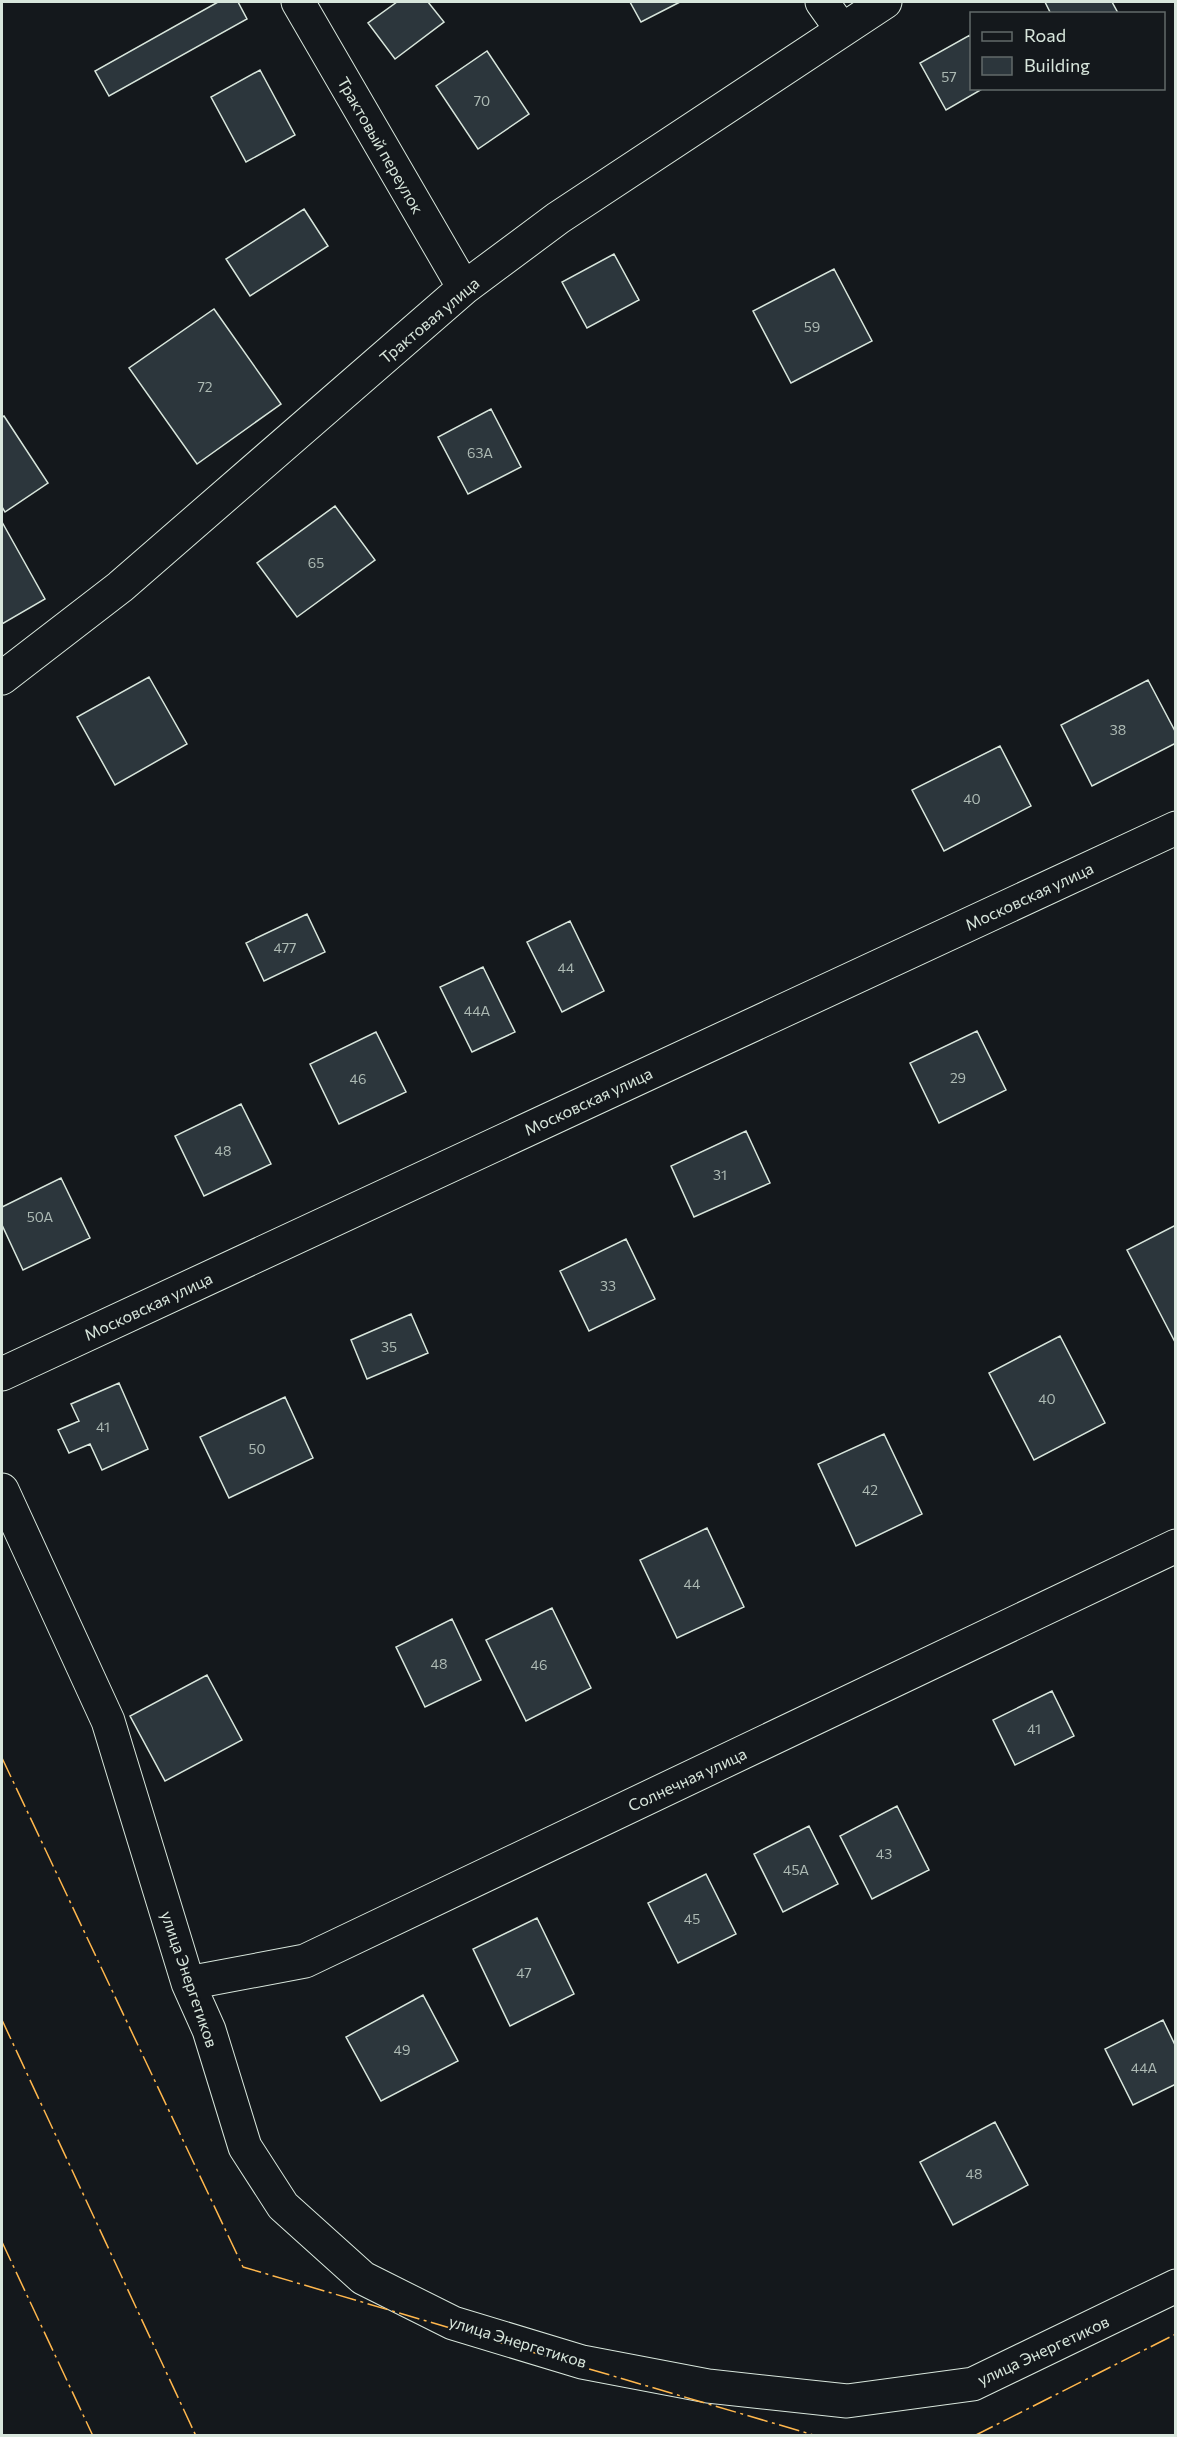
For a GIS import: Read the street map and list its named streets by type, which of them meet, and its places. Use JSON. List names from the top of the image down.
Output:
{
  "streets": {
    "street": [
      "Трактовый переулок",
      "Трактовая улица",
      "Московская улица",
      "Солнечная улица",
      "улица Энергетиков"
    ]
  },
  "crossings": [
    ["Трактовый переулок", "Трактовая улица"],
    ["Солнечная улица", "улица Энергетиков"]
  ],
  "house_numbers": [
    "57",
    "70",
    "59",
    "72",
    "63А",
    "65",
    "38",
    "40",
    "477",
    "44",
    "44А",
    "29",
    "46",
    "48",
    "31",
    "50А",
    "33",
    "35",
    "40",
    "41",
    "50",
    "42",
    "44",
    "48",
    "46",
    "41",
    "43",
    "45А",
    "45",
    "47",
    "49",
    "44А",
    "48"
  ],
  "legend": ["Road", "Building"]
}
